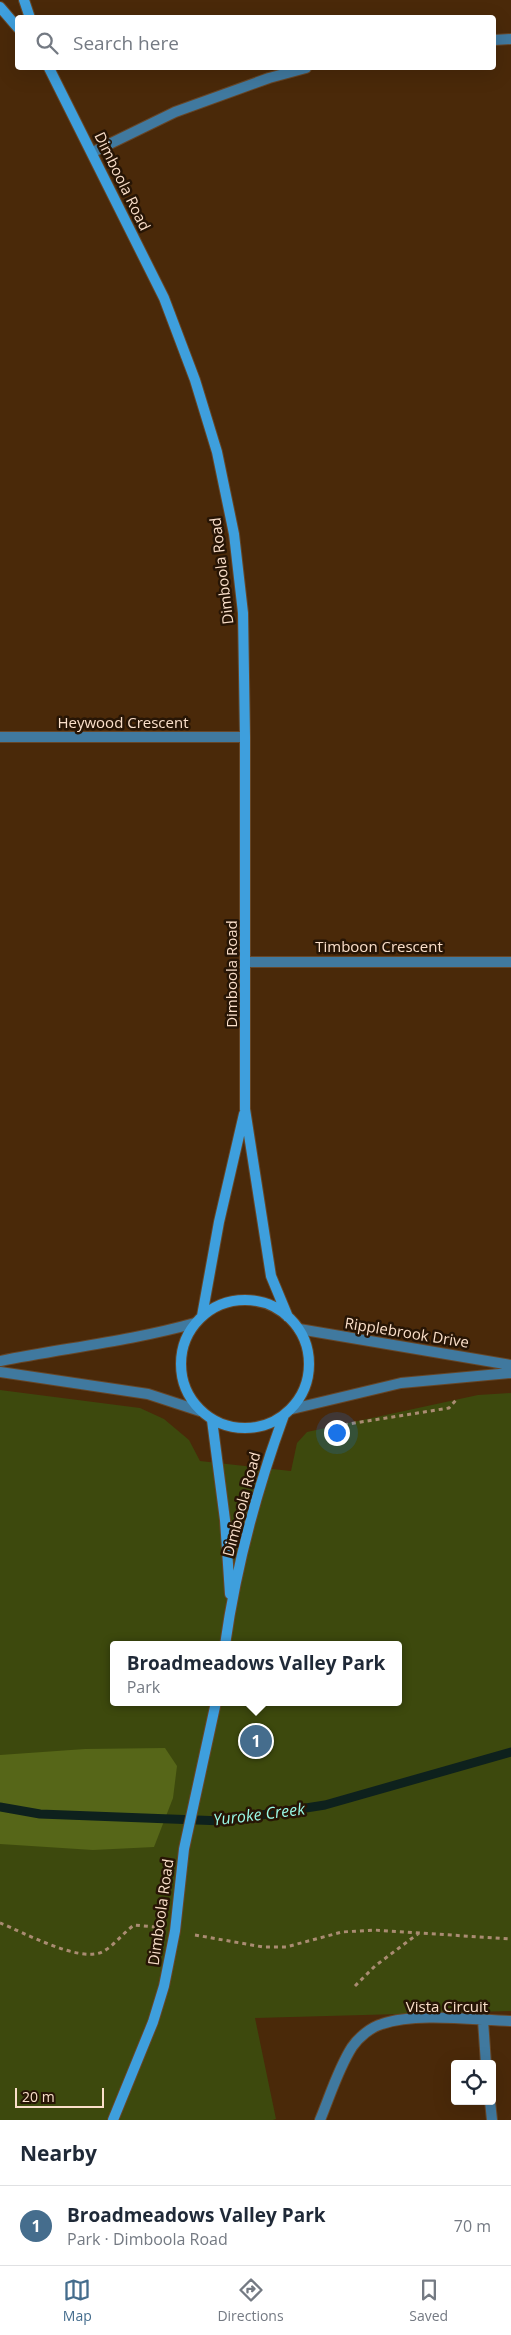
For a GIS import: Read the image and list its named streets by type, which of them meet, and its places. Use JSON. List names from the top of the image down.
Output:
{
  "streets": {
    "street": [
      "Dimboola Road",
      "Heywood Crescent",
      "Timboon Crescent",
      "Ripplebrook Drive",
      "Vista Circuit"
    ]
  },
  "crossings": [
    ["Dimboola Road", "Heywood Crescent"],
    ["Dimboola Road", "Timboon Crescent"],
    ["Dimboola Road", "Ripplebrook Drive"]
  ],
  "water": ["Yuroke Creek"],
  "scale_bar": "20 m",
  "page": {
    "search": "Search here",
    "popup": ["Broadmeadows Valley Park", "Park"],
    "pins": "1",
    "scale": "20 m",
    "heading": "Nearby",
    "list": [
      {
        "mark": "1",
        "name": "Broadmeadows Valley Park",
        "note": "Park · Dimboola Road",
        "value": "70 m"
      }
    ],
    "nav": ["Map", "Directions", "Saved"]
  }
}
